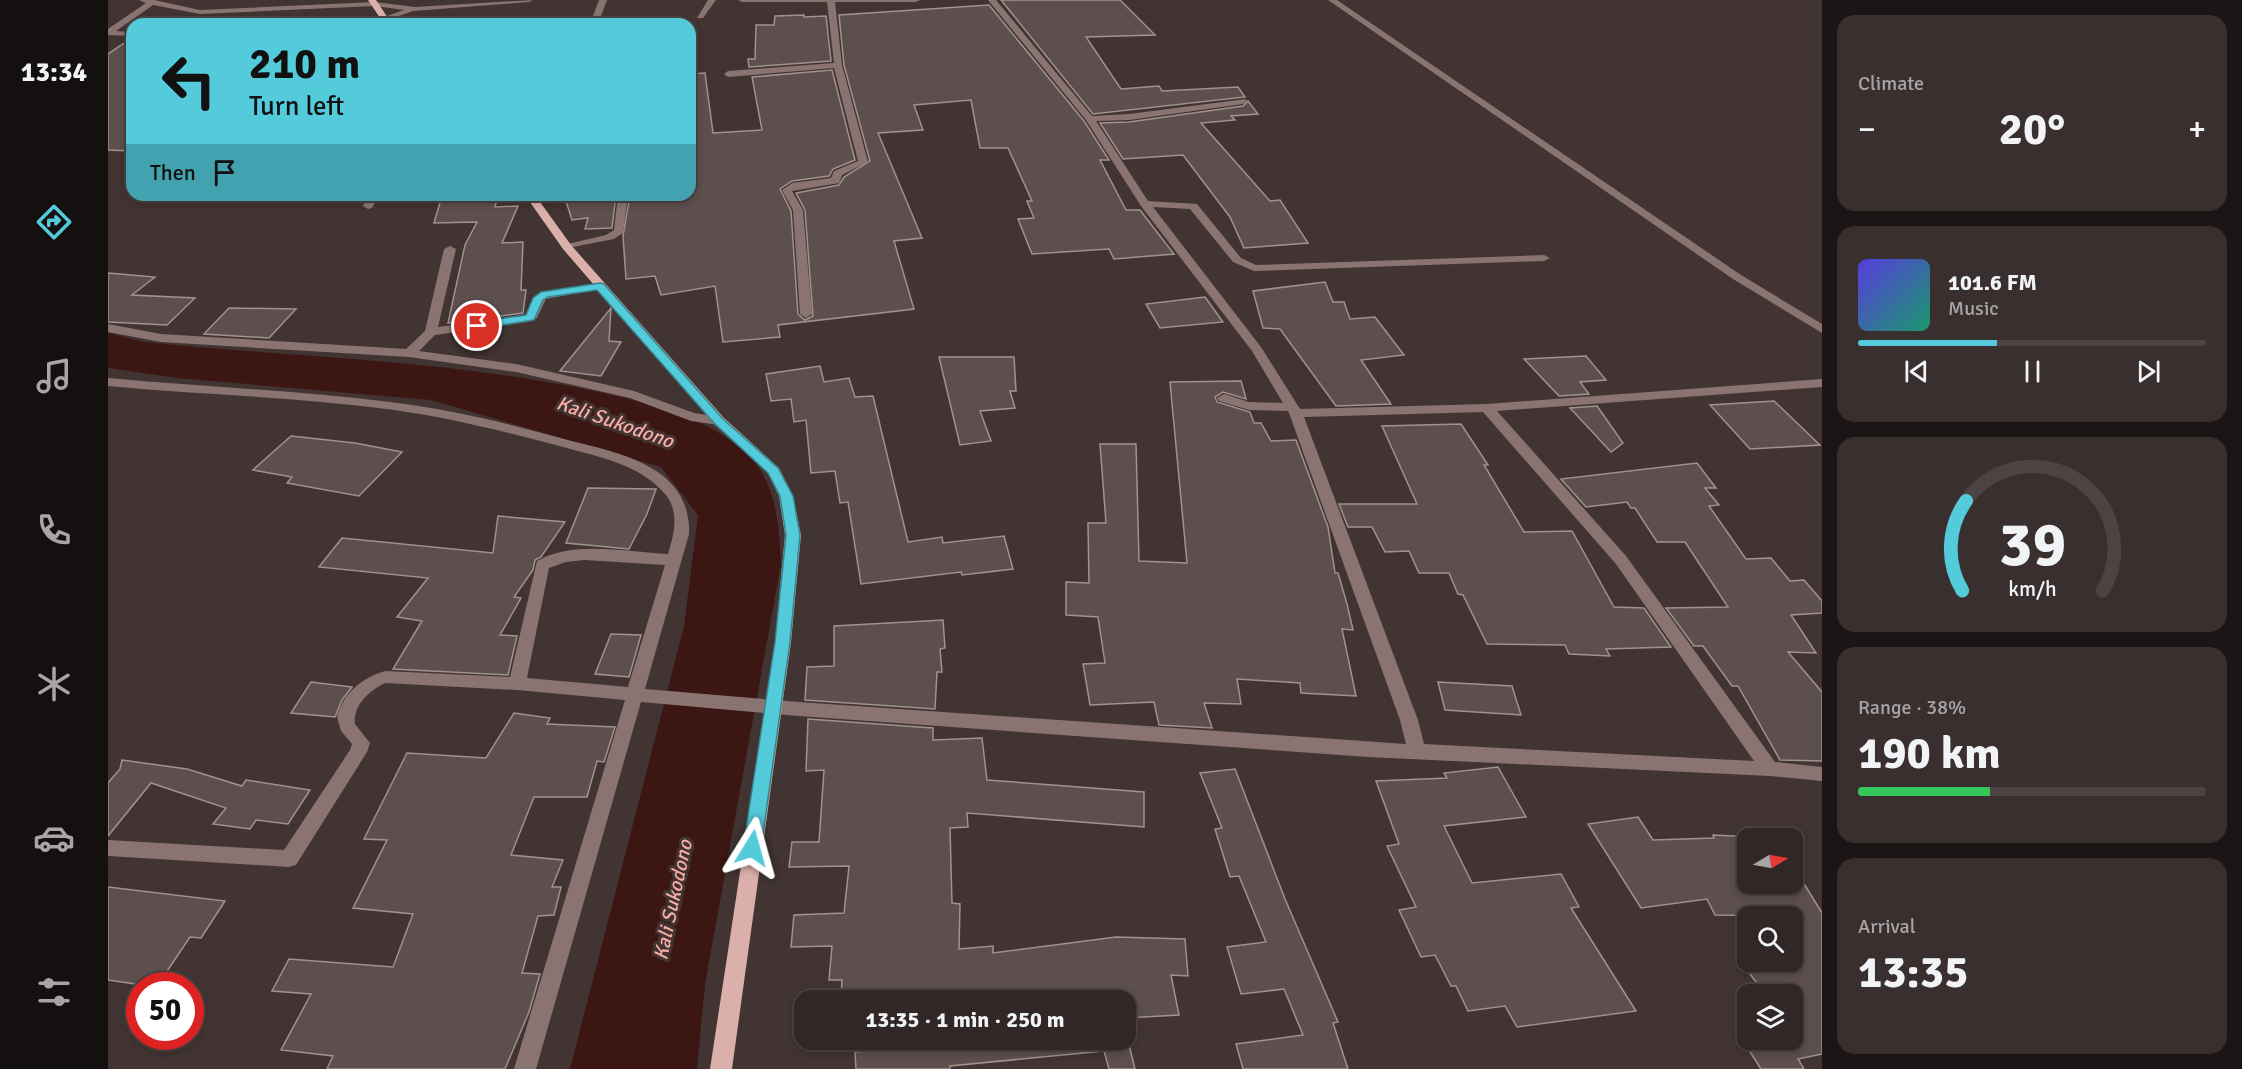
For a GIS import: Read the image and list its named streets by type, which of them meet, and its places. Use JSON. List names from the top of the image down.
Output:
{
  "water": ["Kali Sukodono"],
  "north": "right",
  "page": {
    "tabs": "13:34",
    "tile": [
      "Climate",
      ["Range · 38%", "190 km"],
      ["Arrival", "13:35"]
    ],
    "turn": ["210 m", "Turn left"],
    "heat": ["−", "20°", "+"],
    "then": "Then",
    "song": ["101.6 FM", "Music"],
    "limit": "50",
    "trip": "13:35 · 1 min · 250 m",
    "gauge": ["39", "km/h"]
  }
}
